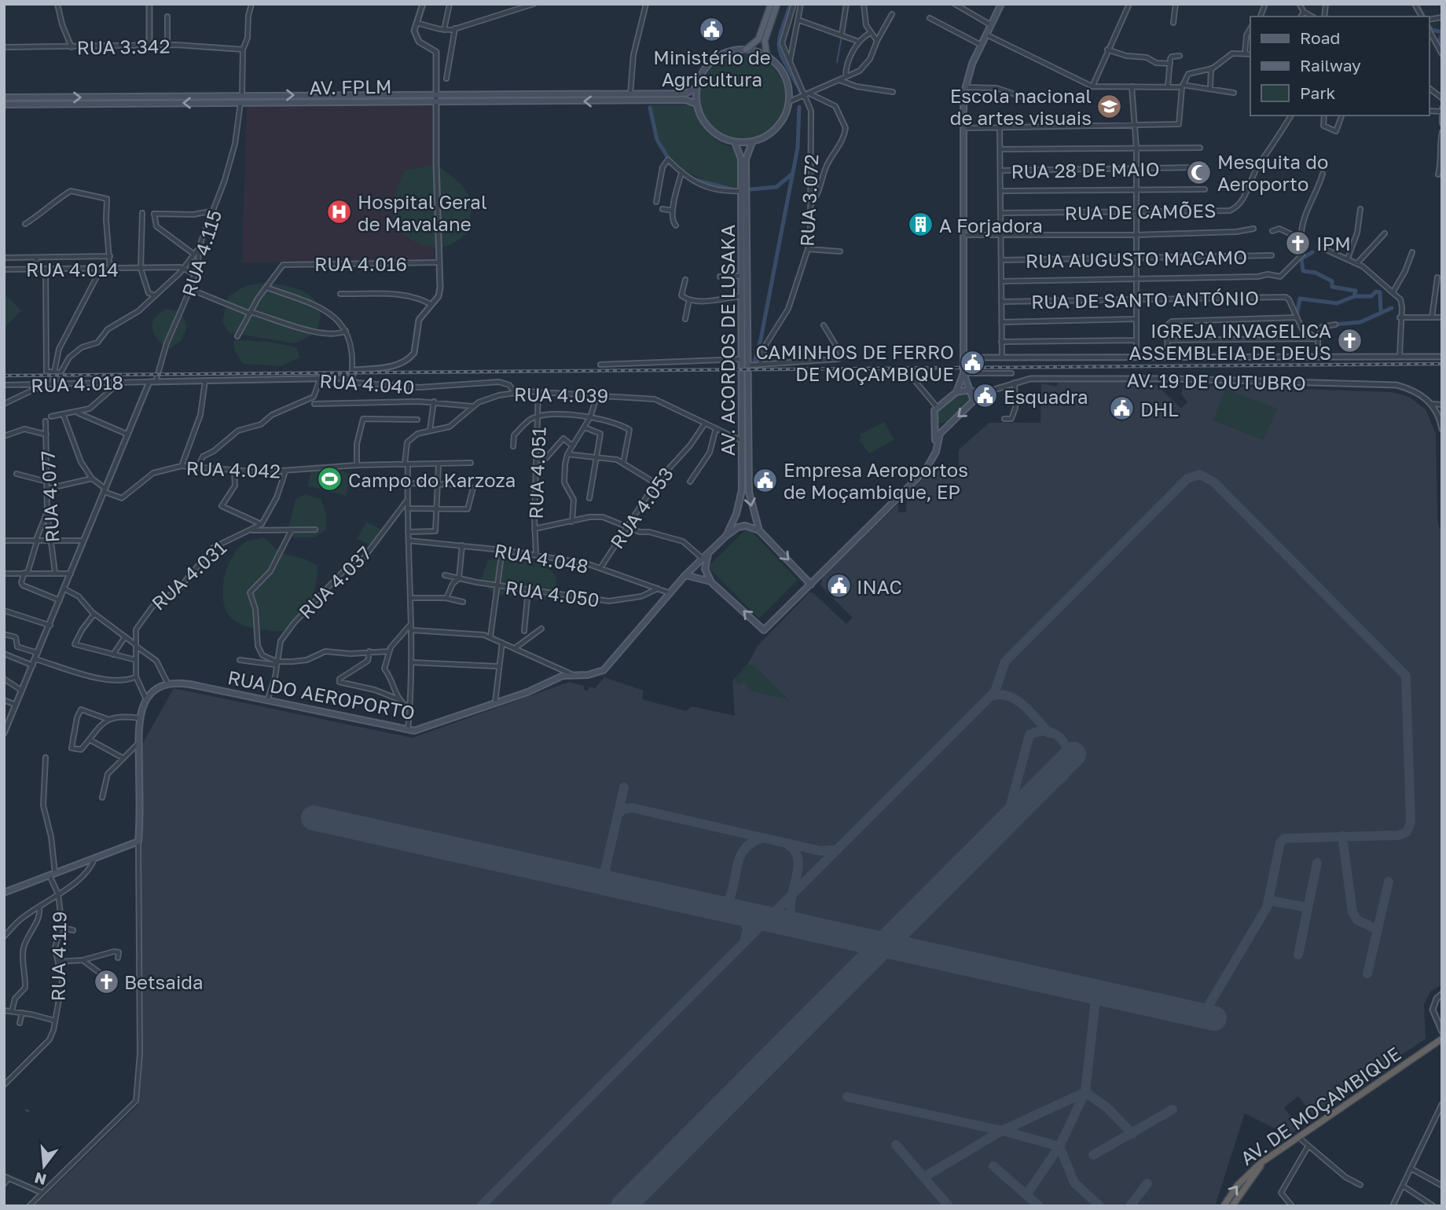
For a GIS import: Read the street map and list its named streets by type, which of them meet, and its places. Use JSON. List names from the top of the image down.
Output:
{
  "streets": {
    "highway": ["AV. DE MOÇAMBIQUE"],
    "main road": ["AV. FPLM", "AV. ACORDOS DE LUSAKA", "RUA DO AEROPORTO"],
    "street": [
      "RUA 3.342",
      "RUA 28 DE MAIO",
      "RUA 3.072",
      "RUA DE CAMÕES",
      "RUA 4.115",
      "RUA AUGUSTO MACAMO",
      "RUA 4.016",
      "RUA 4.014",
      "RUA DE SANTO ANTÓNIO",
      "AV. 19 DE OUTUBRO",
      "RUA 4.018",
      "RUA 4.040",
      "RUA 4.039",
      "RUA 4.042",
      "RUA 4.051",
      "RUA 4.077",
      "RUA 4.053",
      "RUA 4.048",
      "RUA 4.031",
      "RUA 4.037",
      "RUA 4.050",
      "RUA 4.119"
    ]
  },
  "crossings": [
    ["AV. FPLM", "RUA 4.115"],
    ["AV. FPLM", "AV. ACORDOS DE LUSAKA"],
    ["RUA 4.115", "RUA 4.040"],
    ["AV. ACORDOS DE LUSAKA", "RUA 4.039"],
    ["AV. ACORDOS DE LUSAKA", "RUA DO AEROPORTO"],
    ["RUA 4.018", "RUA 4.040"],
    ["RUA 4.040", "RUA 4.039"],
    ["RUA 4.039", "RUA 4.042"],
    ["RUA 4.039", "RUA 4.051"],
    ["RUA 4.039", "RUA 4.053"],
    ["RUA 4.039", "RUA 4.048"],
    ["RUA 4.039", "RUA 4.037"],
    ["RUA 4.039", "RUA DO AEROPORTO"],
    ["RUA 4.042", "RUA 4.031"],
    ["RUA 4.051", "RUA 4.048"],
    ["RUA 4.053", "RUA 4.048"],
    ["RUA 4.048", "RUA 4.050"],
    ["RUA 4.048", "RUA DO AEROPORTO"],
    ["RUA 4.037", "RUA DO AEROPORTO"]
  ],
  "places": {
    "public building": [
      "Ministério de Agricultura",
      "CAMINHOS DE FERRO DE MOÇAMBIQUE",
      "Esquadra",
      "DHL",
      "Empresa Aeroportos de Moçambique, EP",
      "INAC"
    ],
    "school or university": ["Escola nacional de artes visuais"],
    "mosque": ["Mesquita do Aeroporto"],
    "hospital": ["Hospital Geral de Mavalane"],
    "building": ["A Forjadora"],
    "church": ["IPM", "IGREJA INVAGELICA ASSEMBLEIA DE DEUS", "Betsaida"],
    "sports": ["Campo do Karzoza"]
  },
  "legend": ["Road", "Railway", "Park"],
  "north": "bottom"
}
